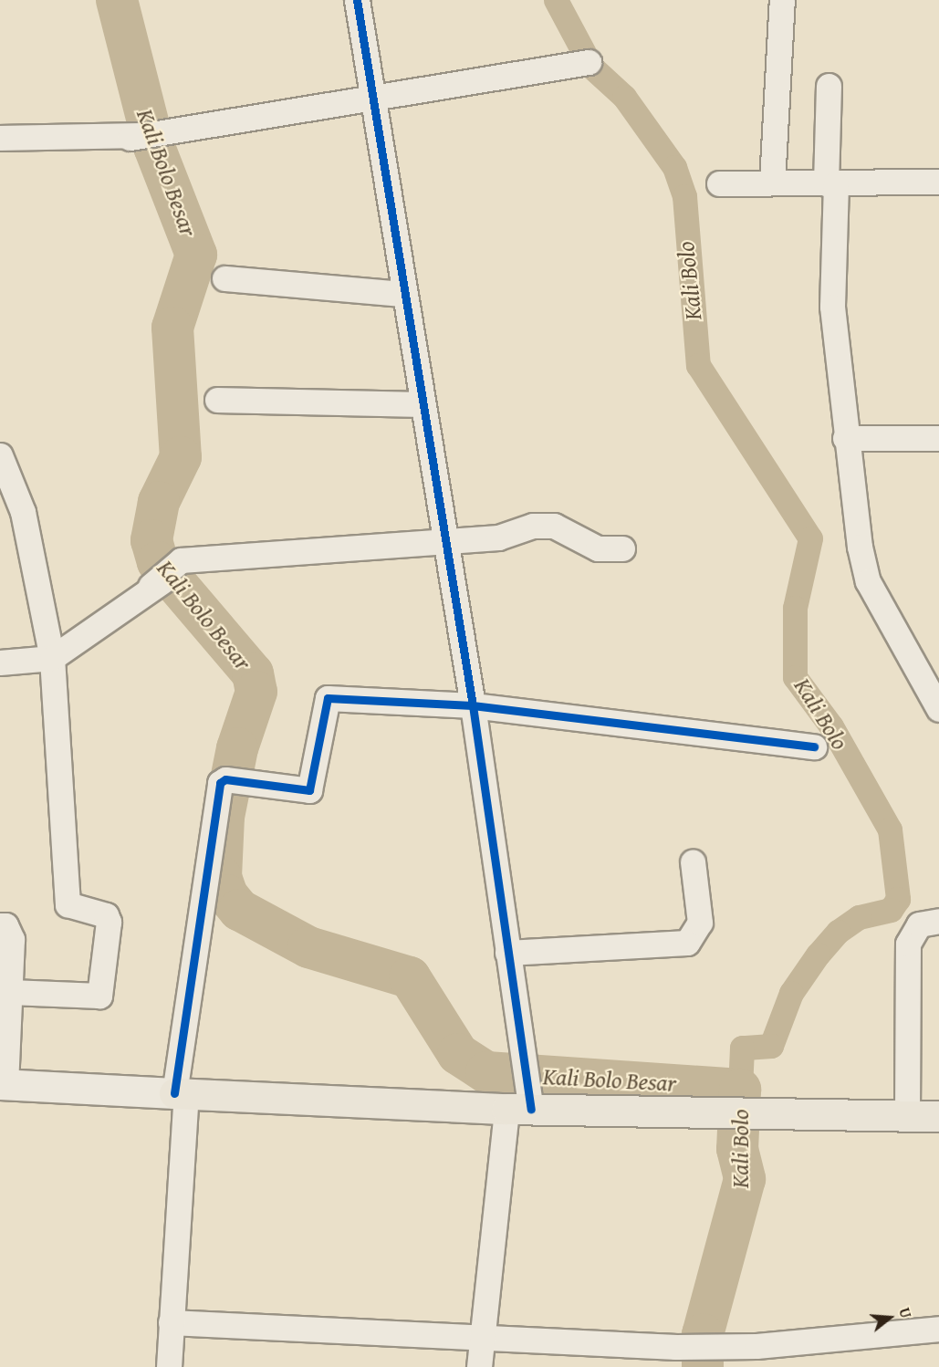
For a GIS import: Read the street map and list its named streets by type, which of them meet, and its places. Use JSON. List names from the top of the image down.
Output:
{
  "water": ["Kali Bolo Besar", "Kali Bolo"],
  "north": "right"
}
